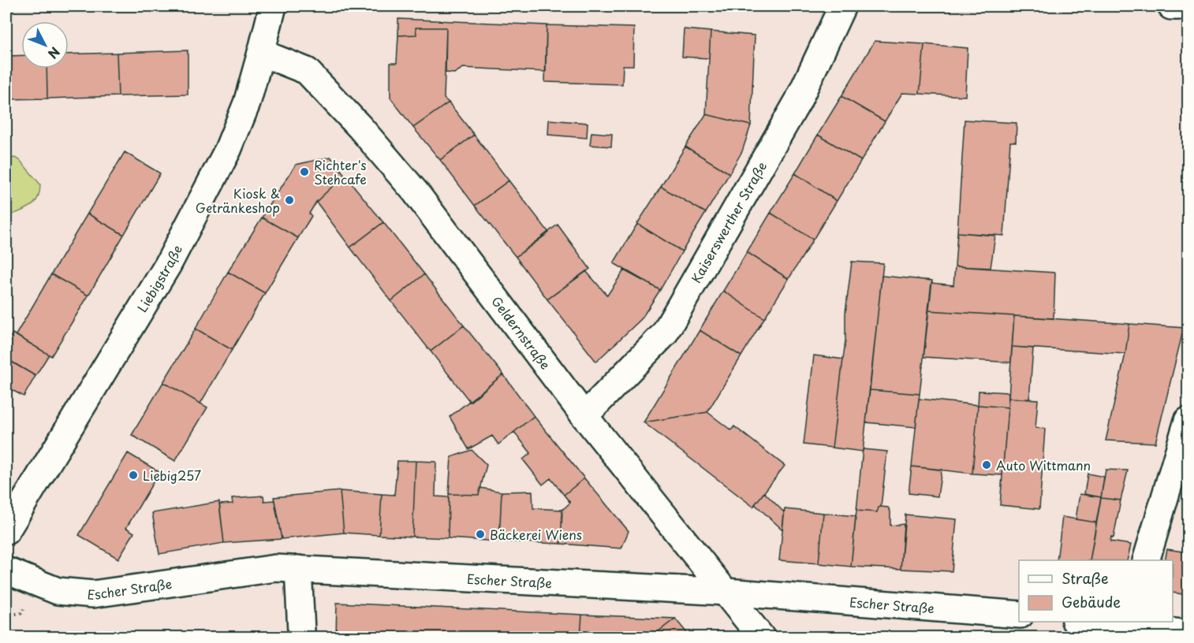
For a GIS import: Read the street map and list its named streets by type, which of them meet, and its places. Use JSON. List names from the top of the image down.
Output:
{
  "streets": {
    "street": [
      "Kaiserswerther Straße",
      "Liebigstraße",
      "Geldernstraße",
      "Escher Straße"
    ]
  },
  "crossings": [
    ["Kaiserswerther Straße", "Geldernstraße"],
    ["Liebigstraße", "Geldernstraße"],
    ["Geldernstraße", "Escher Straße"]
  ],
  "places": [
    "Richter's Stehcafe",
    "Kiosk & Getränkeshop",
    "Auto Wittmann",
    "Liebig257",
    "Bäckerei Wiens"
  ],
  "legend": ["Straße", "Gebäude"],
  "north": "bottom right"
}
